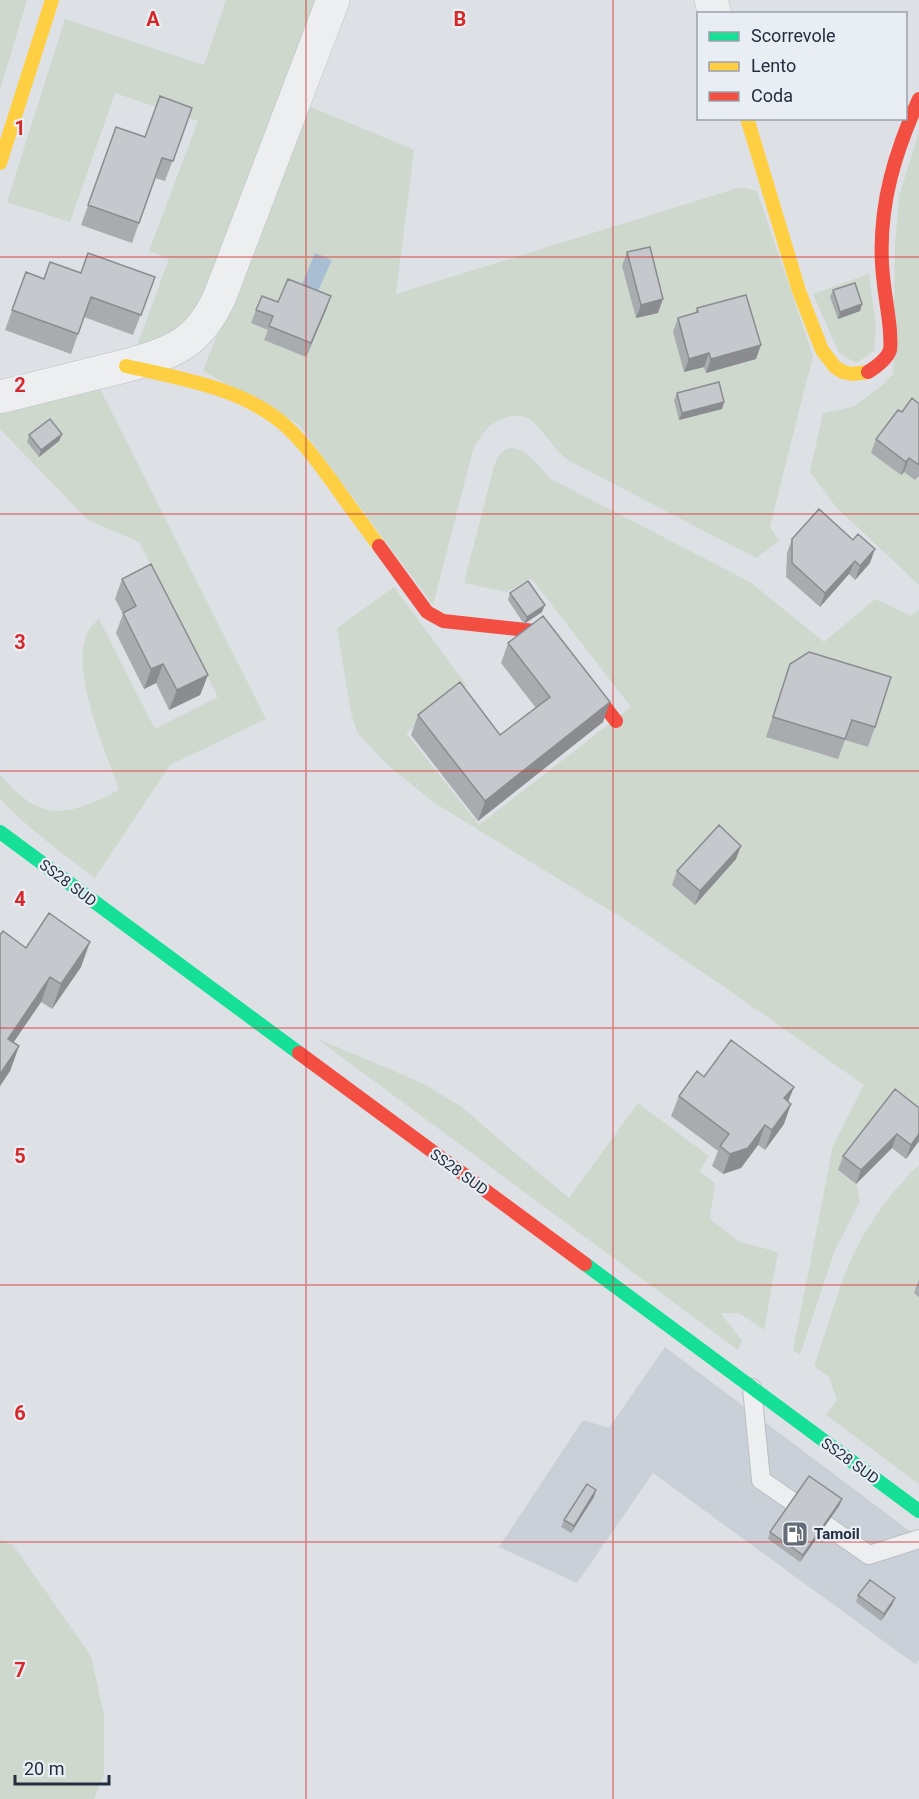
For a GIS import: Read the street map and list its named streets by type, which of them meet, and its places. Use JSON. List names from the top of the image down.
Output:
{
  "streets": {
    "main road": ["SS28 SUD"]
  },
  "places": {
    "fuel station": ["Tamoil"]
  },
  "legend": ["Scorrevole", "Lento", "Coda"],
  "scale_bar": "20 m",
  "grid": {
    "columns": ["A", "B"],
    "rows": [
      "1",
      "2",
      "3",
      "4",
      "5",
      "6",
      "7"
    ]
  }
}
